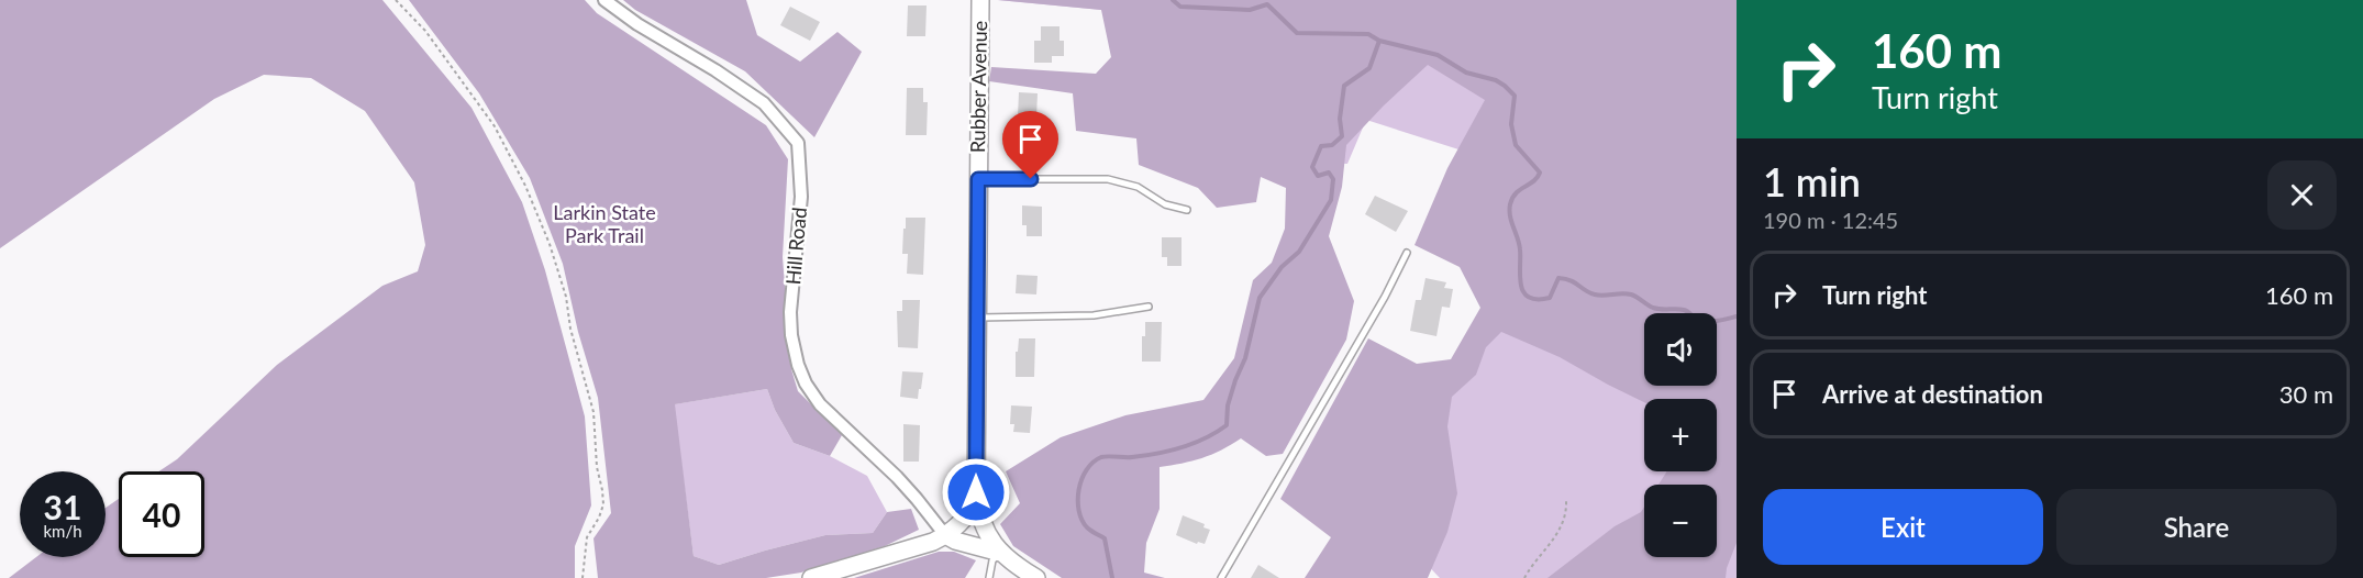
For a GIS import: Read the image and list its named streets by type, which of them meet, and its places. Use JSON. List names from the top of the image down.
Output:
{
  "streets": {
    "street": ["Rubber Avenue", "Hill Road"]
  },
  "parks": ["Larkin State Park Trail"],
  "page": {
    "turn": ["160 m", "Turn right"],
    "heading": ["1 min", "190 m · 12:45"],
    "list": [
      {
        "name": "Turn right",
        "value": "160 m"
      },
      {
        "name": "Arrive at destination",
        "value": "30 m"
      }
    ],
    "map_buttons": ["+", "−"],
    "speed": "31 km/h",
    "limit": "40",
    "buttons": ["Exit", "Share"]
  }
}
